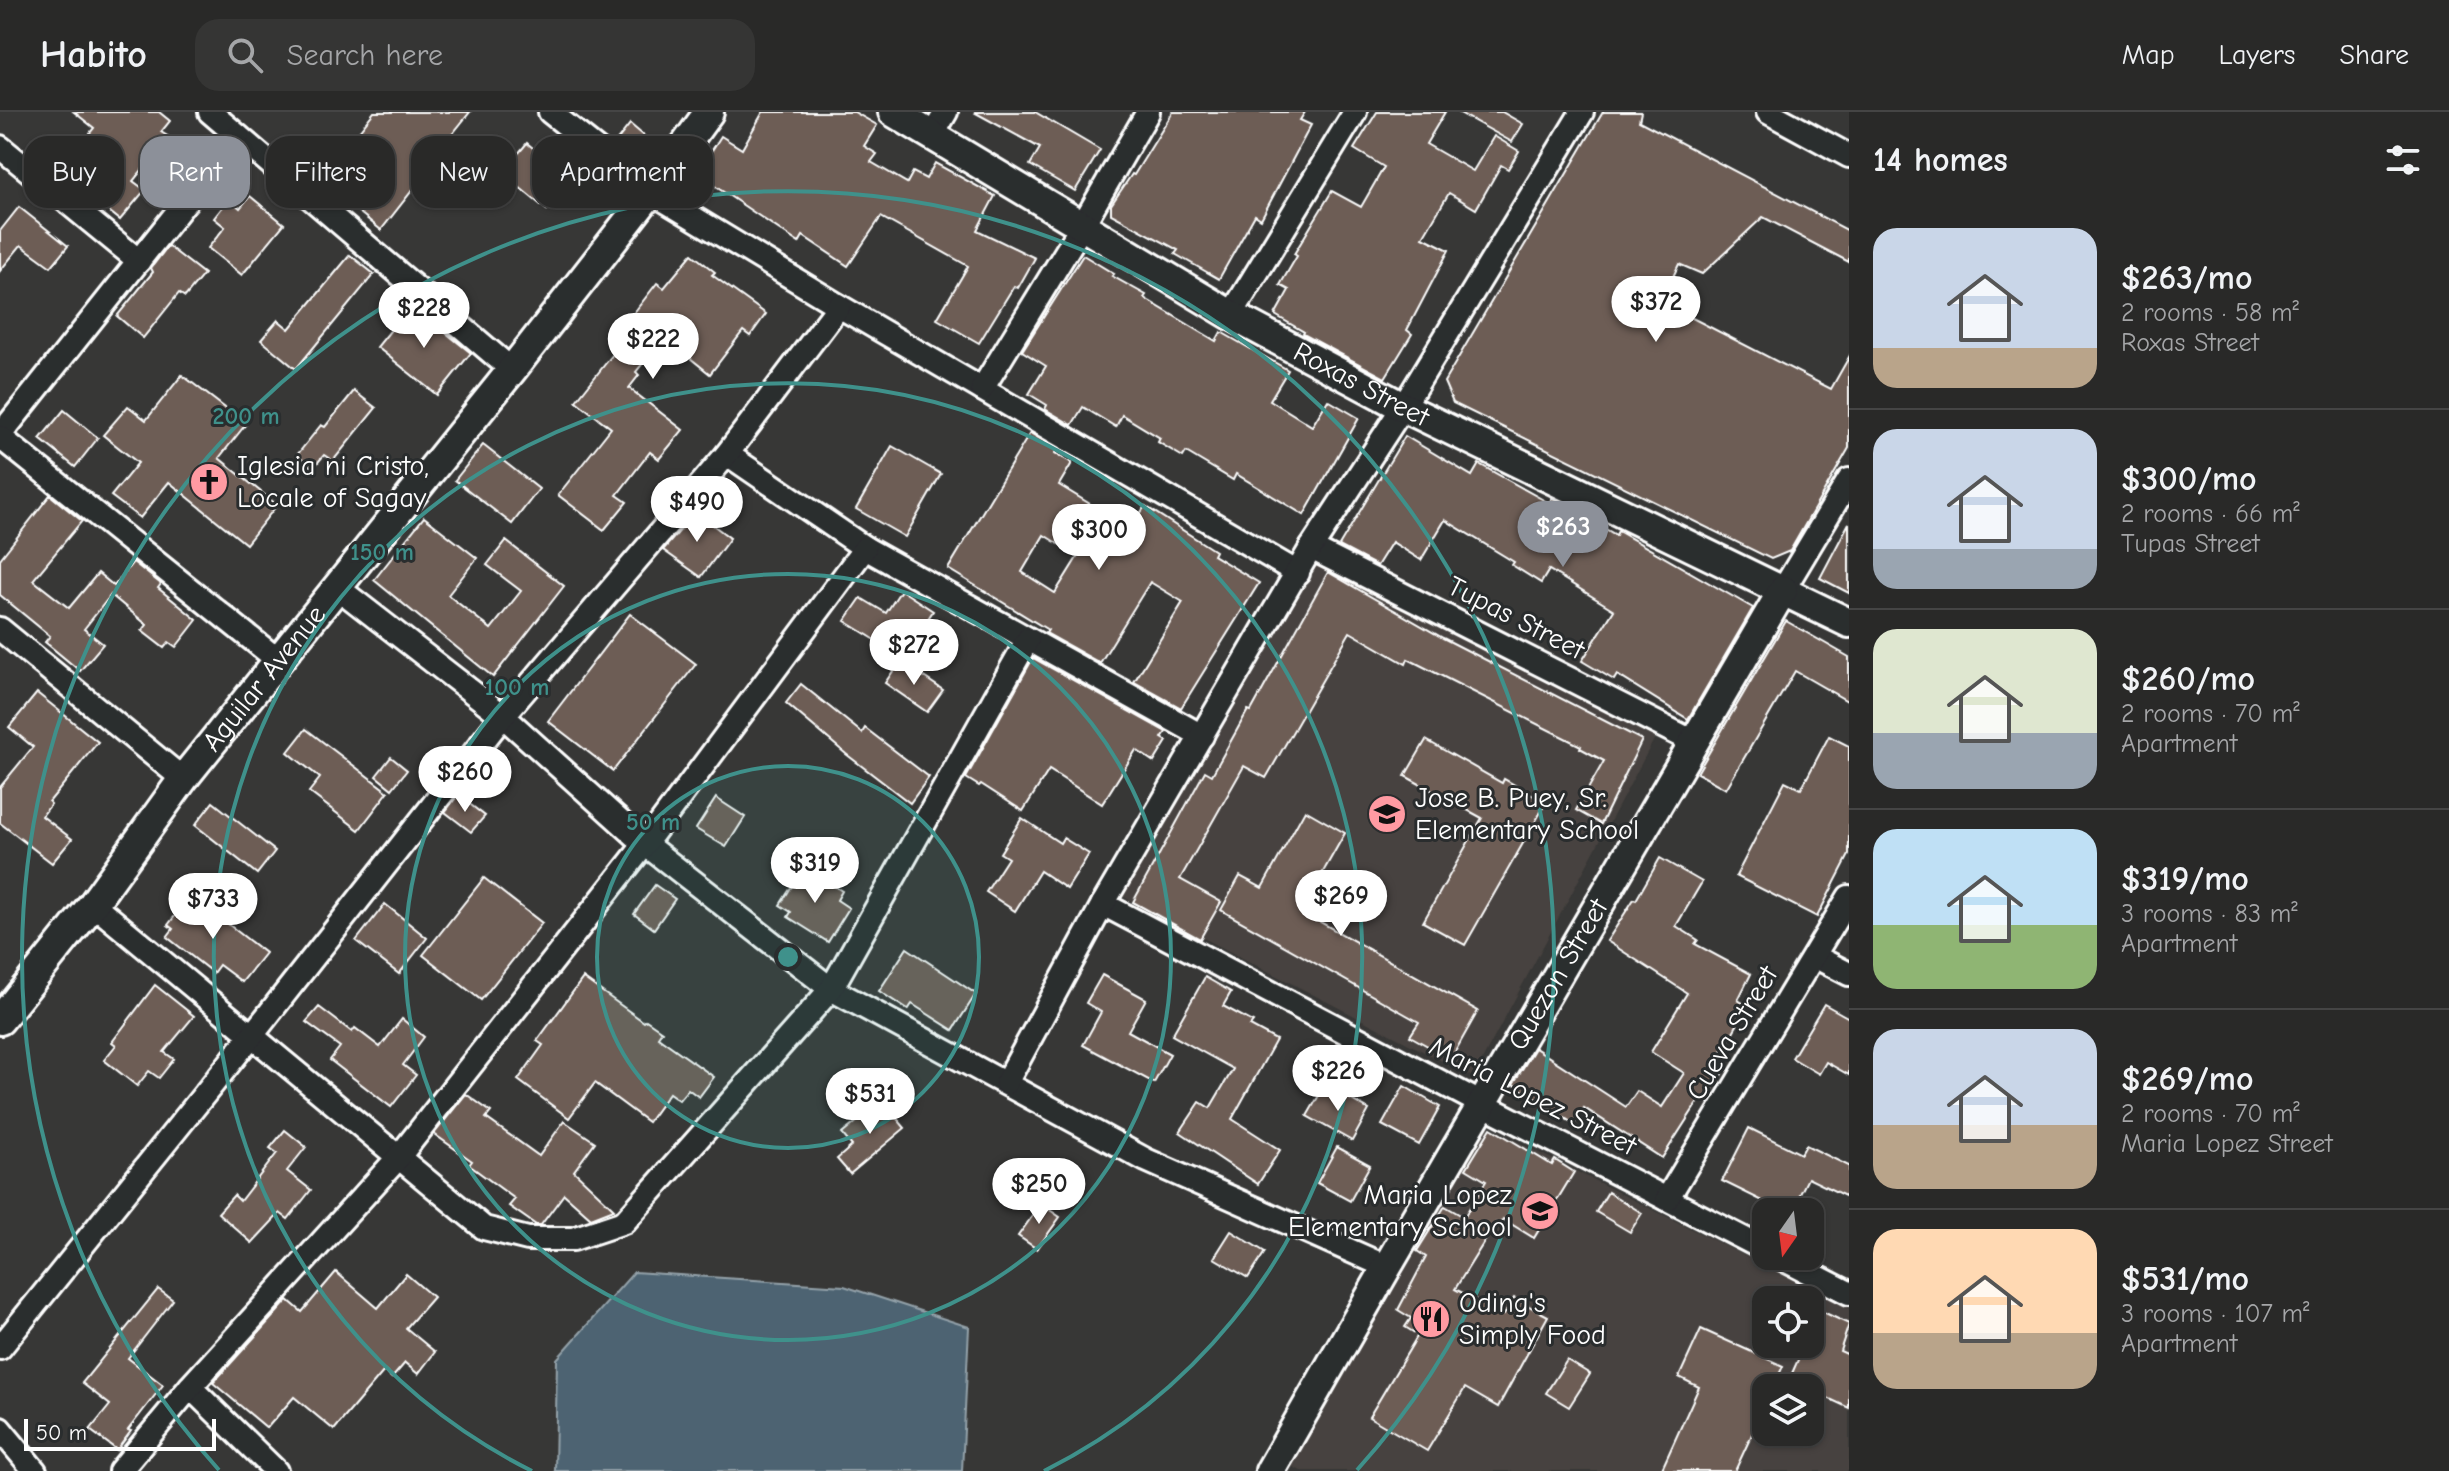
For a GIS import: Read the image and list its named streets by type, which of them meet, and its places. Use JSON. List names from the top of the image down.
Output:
{
  "streets": {
    "street": [
      "Roxas Street",
      "Tupas Street",
      "Aguilar Avenue",
      "Quezon Street",
      "Cueva Street",
      "Maria Lopez Street"
    ]
  },
  "crossings": [
    ["Roxas Street", "Quezon Street"],
    ["Tupas Street", "Quezon Street"],
    ["Quezon Street", "Maria Lopez Street"],
    ["Cueva Street", "Maria Lopez Street"]
  ],
  "places": {
    "church": ["Iglesia ni Cristo, Locale of Sagay"],
    "school or university": ["Jose B. Puey, Sr. Elementary School", "Maria Lopez Elementary School"],
    "restaurant": ["Oding's Simply Food"]
  },
  "scale_bar": "50 m",
  "north": "bottom",
  "page": {
    "header": "Habito",
    "search": "Search here",
    "nav": ["Map", "Layers", "Share"],
    "heading": "14 homes",
    "chip": [
      "Buy",
      "Rent",
      "Filters",
      "New",
      "Apartment"
    ],
    "list": [
      {
        "name": "$263/mo",
        "note": "2 rooms · 58 m² · Roxas Street"
      },
      {
        "name": "$300/mo",
        "note": "2 rooms · 66 m² · Tupas Street"
      },
      {
        "name": "$260/mo",
        "note": "2 rooms · 70 m² · Apartment"
      },
      {
        "name": "$319/mo",
        "note": "3 rooms · 83 m² · Apartment"
      },
      {
        "name": "$269/mo",
        "note": "2 rooms · 70 m² · Maria Lopez Street"
      },
      {
        "name": "$531/mo",
        "note": "3 rooms · 107 m² · Apartment"
      }
    ],
    "price": [
      "$372",
      "$228",
      "$222",
      "$490",
      "$263",
      "$300",
      "$272",
      "$260",
      "$319",
      "$269",
      "$733",
      "$226",
      "$531",
      "$250"
    ],
    "scale": "50 m"
  },
  "rings": [
    "200 m",
    "150 m",
    "100 m",
    "50 m"
  ]
}
